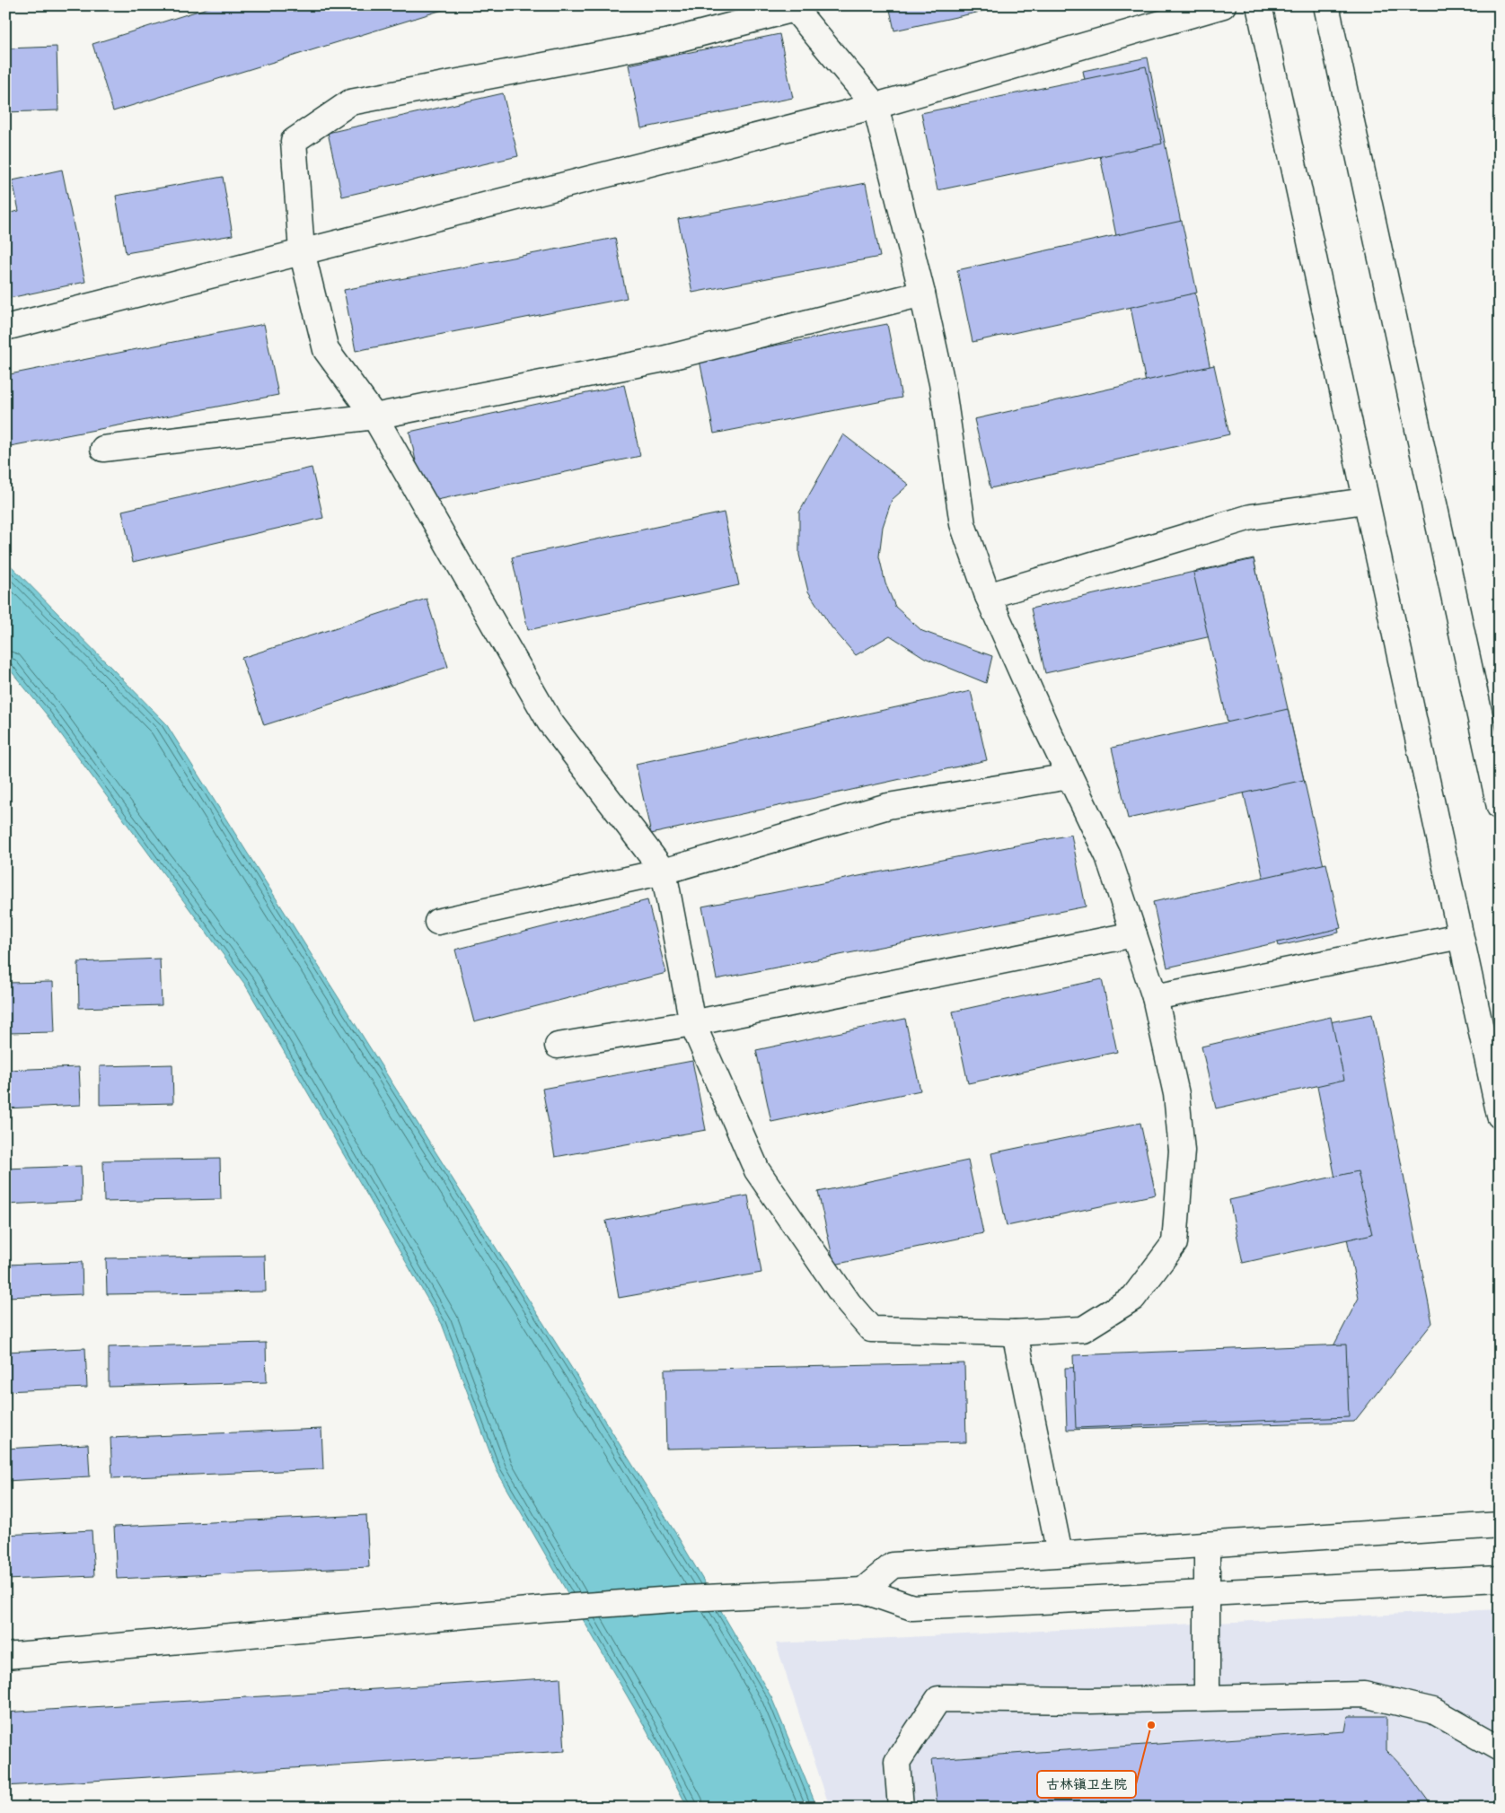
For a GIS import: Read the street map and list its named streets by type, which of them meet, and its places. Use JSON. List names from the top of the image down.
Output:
{
  "places": ["古林镇卫生院"]
}
